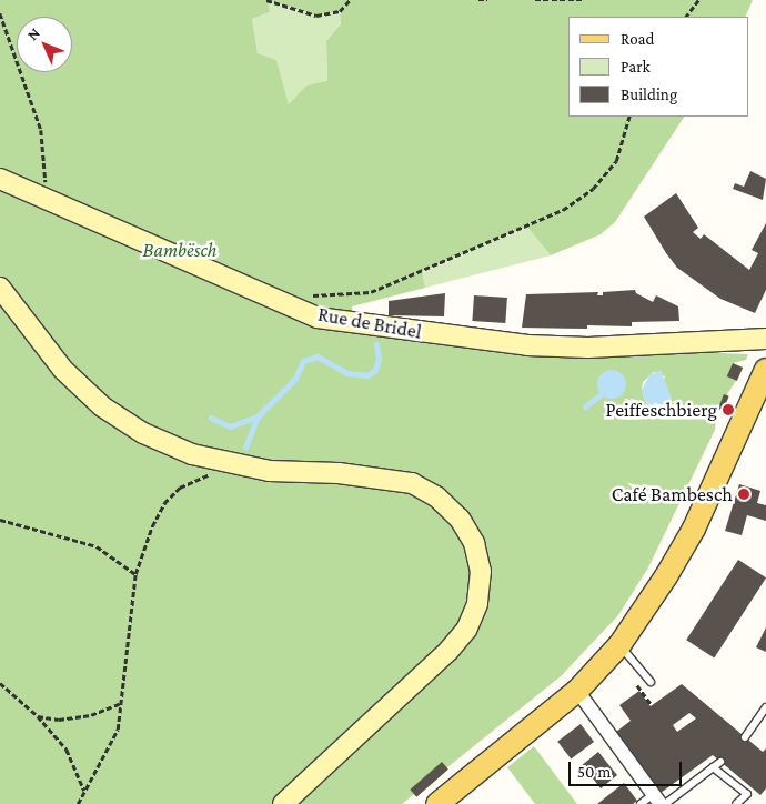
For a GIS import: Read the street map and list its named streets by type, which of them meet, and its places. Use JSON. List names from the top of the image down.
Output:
{
  "streets": {
    "main road": ["Rue de Bridel"]
  },
  "parks": ["Bambësch"],
  "places": ["Peiffeschbierg", "Café Bambesch"],
  "legend": ["Road", "Park", "Building"],
  "scale_bar": "50 m",
  "north": "top left"
}
